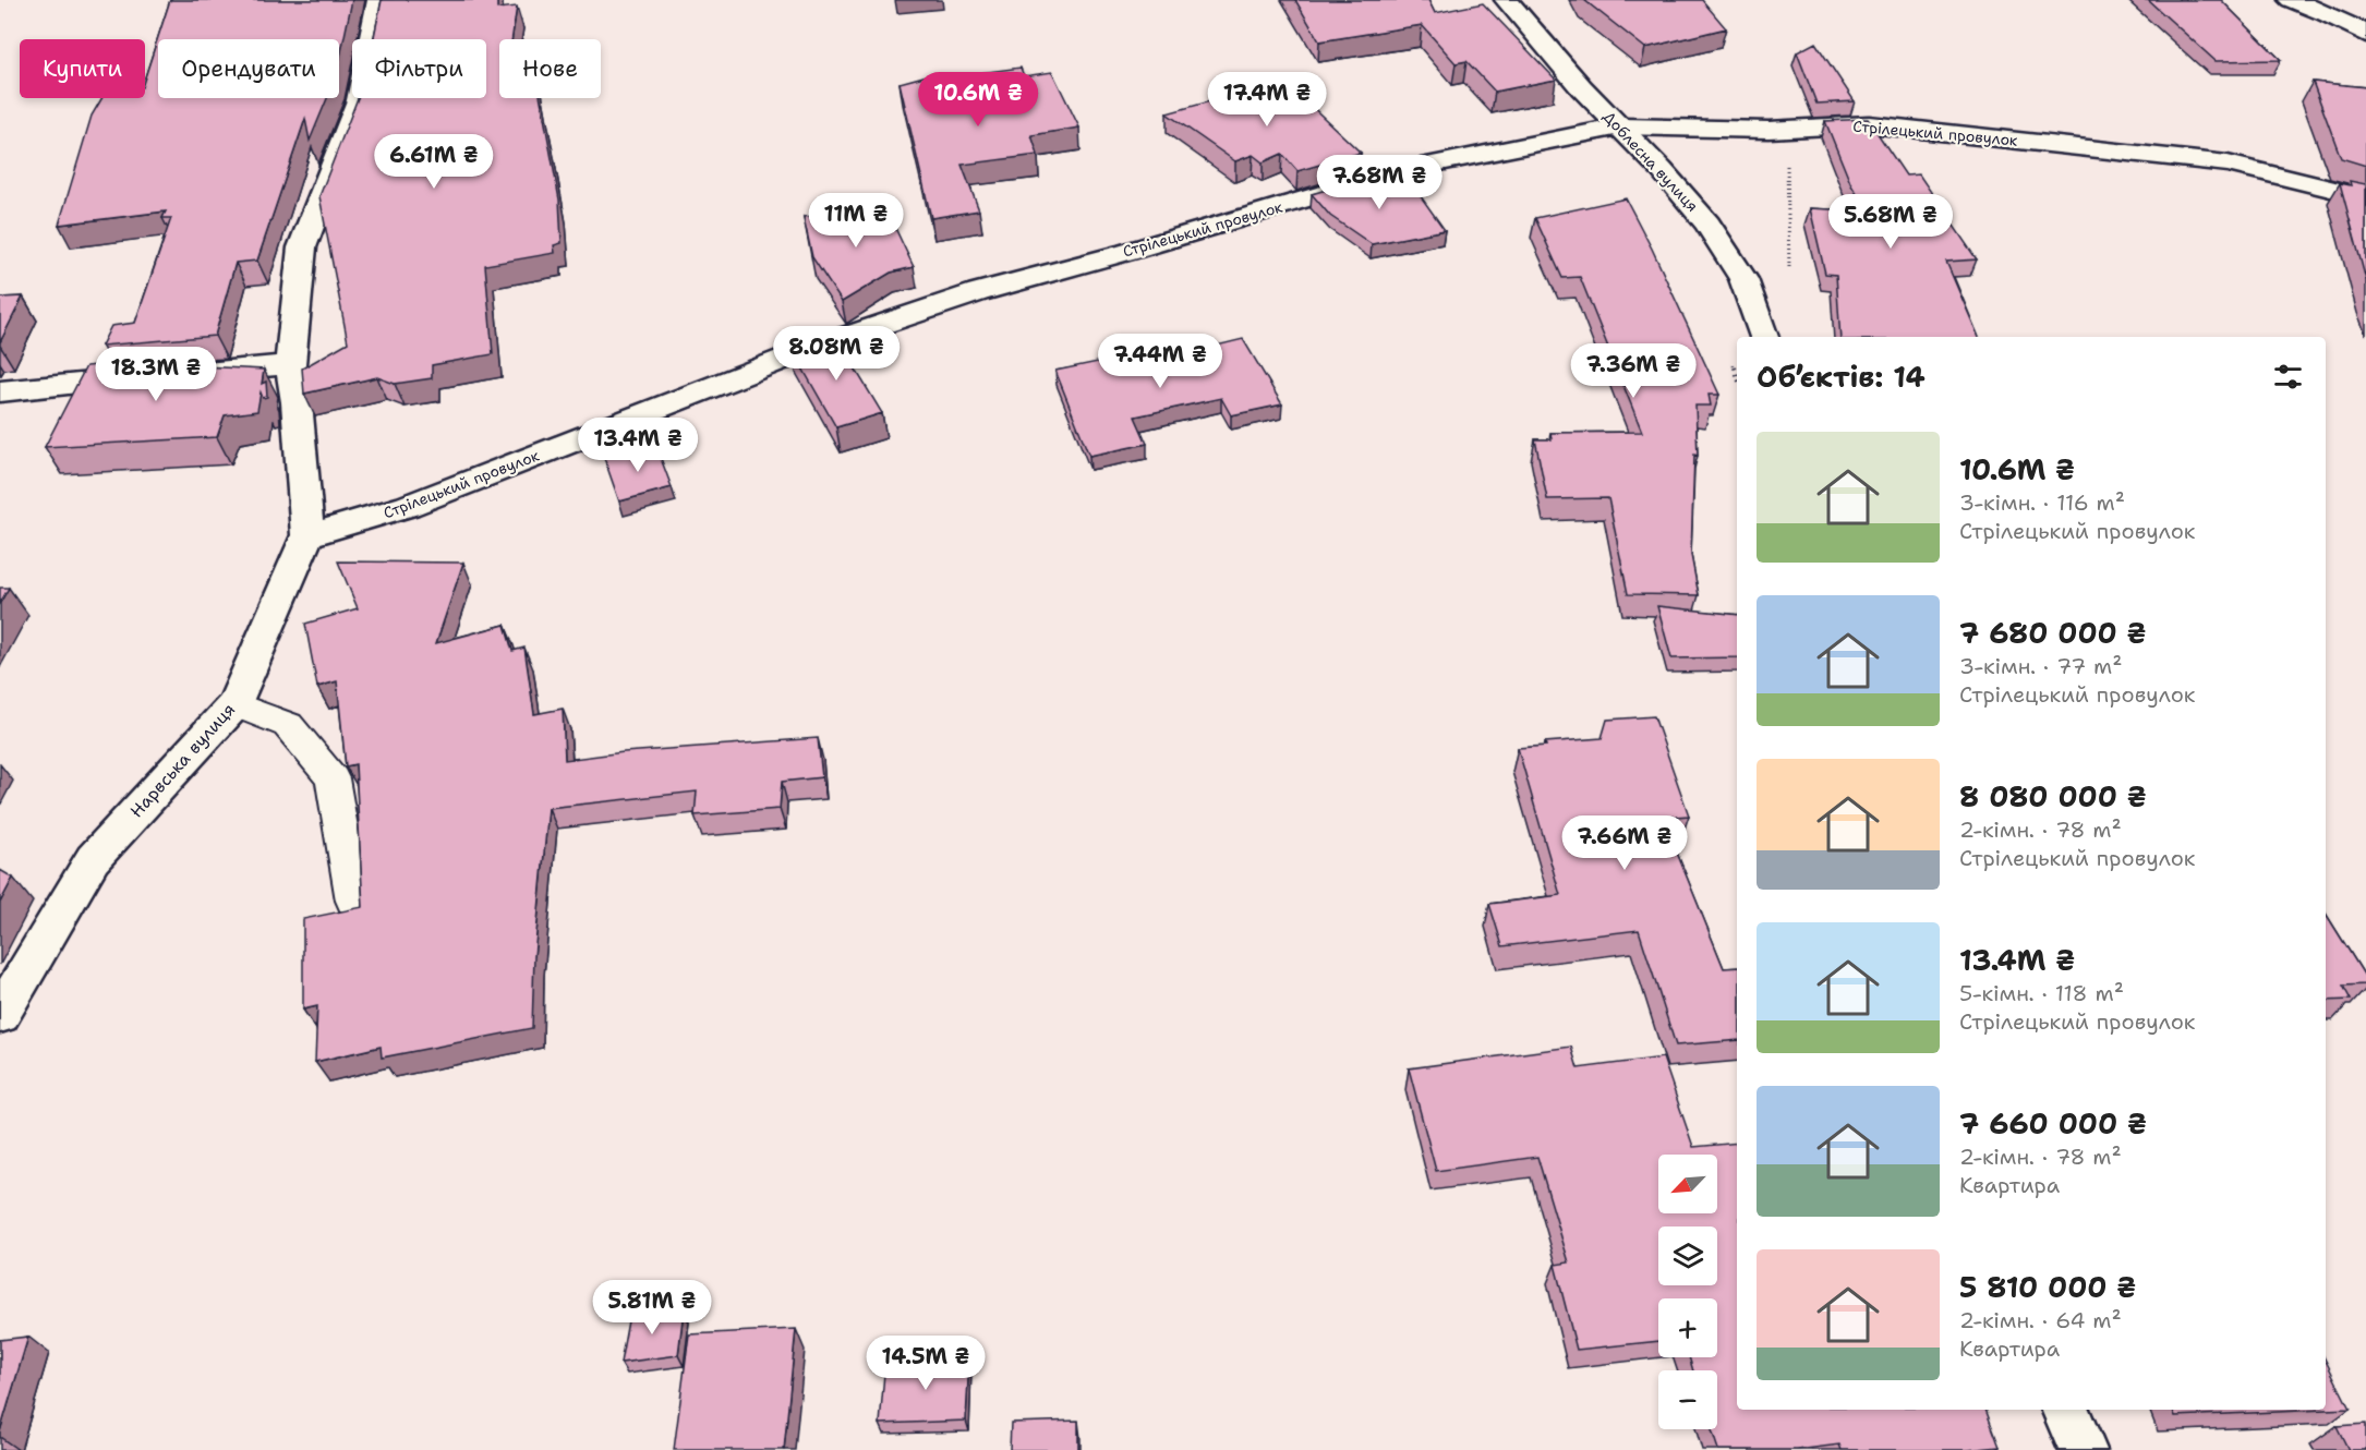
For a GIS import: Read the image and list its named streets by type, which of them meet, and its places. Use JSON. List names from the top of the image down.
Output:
{
  "streets": {
    "street": ["Стрілецький провулок", "Доблесна вулиця", "Нарвська вулиця"]
  },
  "crossings": [
    ["Стрілецький провулок", "Доблесна вулиця"],
    ["Стрілецький провулок", "Нарвська вулиця"]
  ],
  "north": "bottom left",
  "page": {
    "chip": [
      "Купити",
      "Орендувати",
      "Фільтри",
      "Нове"
    ],
    "price": [
      "10.6M ₴",
      "17.4M ₴",
      "6.61M ₴",
      "7.68M ₴",
      "11M ₴",
      "5.68M ₴",
      "8.08M ₴",
      "7.44M ₴",
      "7.36M ₴",
      "18.3M ₴",
      "13.4M ₴",
      "7.66M ₴",
      "5.81M ₴",
      "14.5M ₴"
    ],
    "heading": "Об’єктів: 14",
    "list": [
      {
        "name": "10.6M ₴",
        "note": "3-кімн. · 116 m² · Стрілецький провулок"
      },
      {
        "name": "7 680 000 ₴",
        "note": "3-кімн. · 77 m² · Стрілецький провулок"
      },
      {
        "name": "8 080 000 ₴",
        "note": "2-кімн. · 78 m² · Стрілецький провулок"
      },
      {
        "name": "13.4M ₴",
        "note": "5-кімн. · 118 m² · Стрілецький провулок"
      },
      {
        "name": "7 660 000 ₴",
        "note": "2-кімн. · 78 m² · Квартира"
      },
      {
        "name": "5 810 000 ₴",
        "note": "2-кімн. · 64 m² · Квартира"
      }
    ],
    "map_buttons": ["+", "−"]
  }
}
